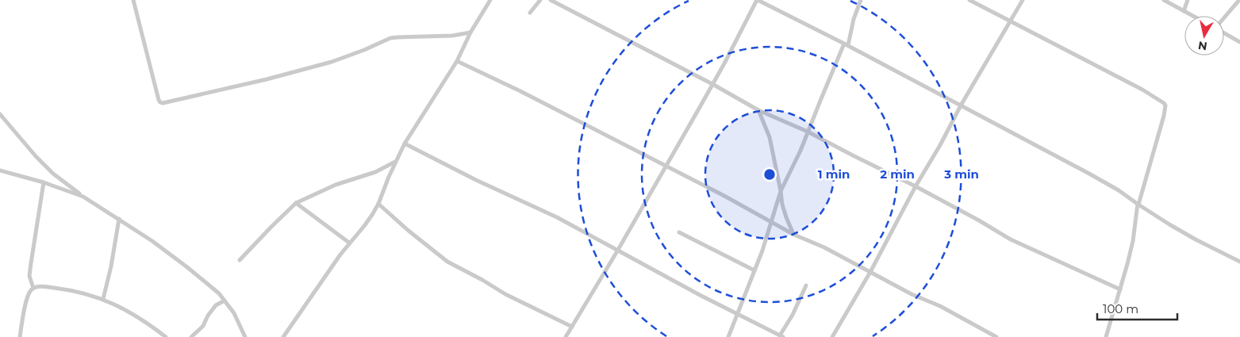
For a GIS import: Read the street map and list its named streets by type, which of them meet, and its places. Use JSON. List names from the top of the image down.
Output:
{
  "scale_bar": "100 m",
  "north": "bottom",
  "rings": ["1 min", "2 min", "3 min"]
}
